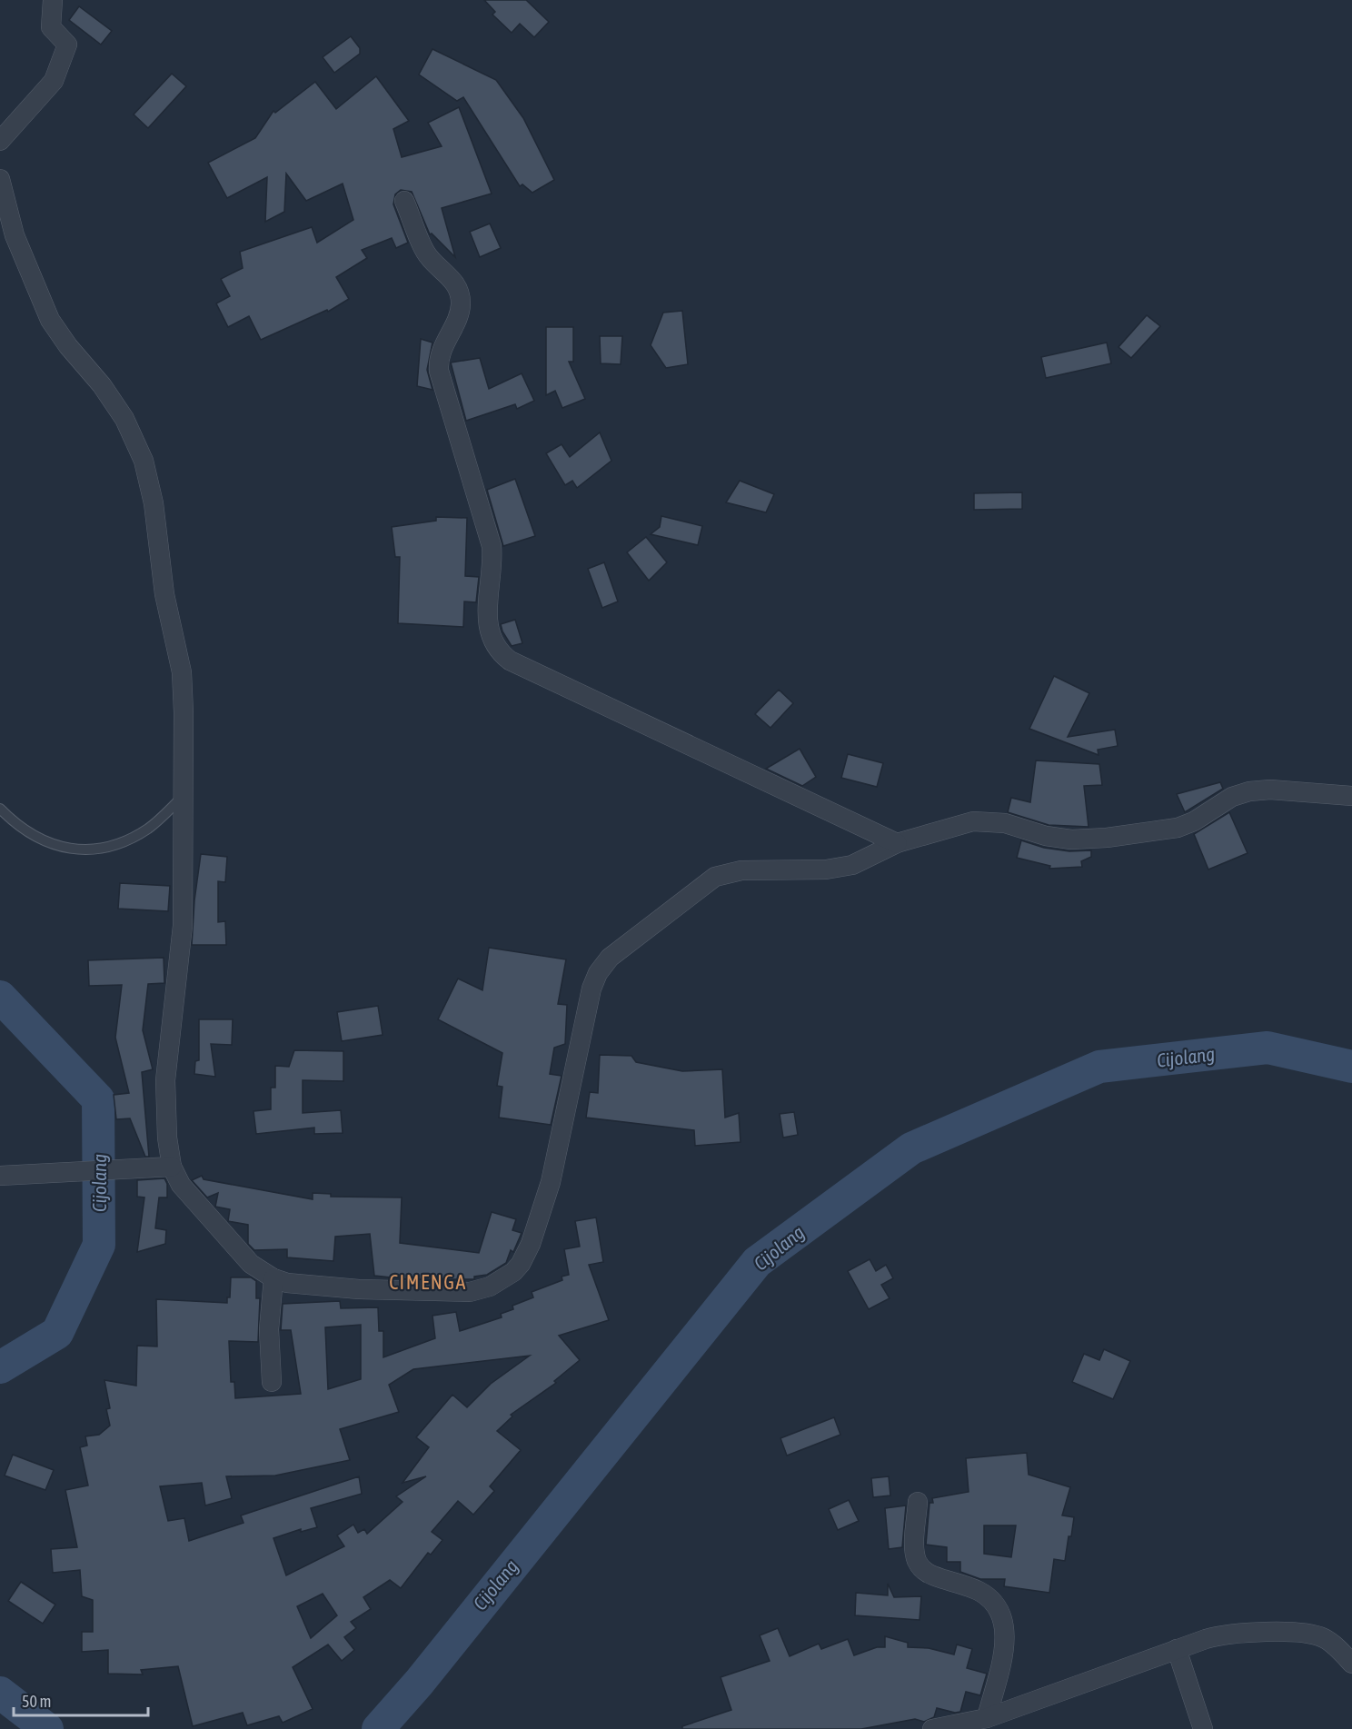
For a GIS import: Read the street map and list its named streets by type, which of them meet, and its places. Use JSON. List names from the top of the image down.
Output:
{
  "districts": ["CIMENGA"],
  "water": ["Cijolang"],
  "scale_bar": "50 m"
}
